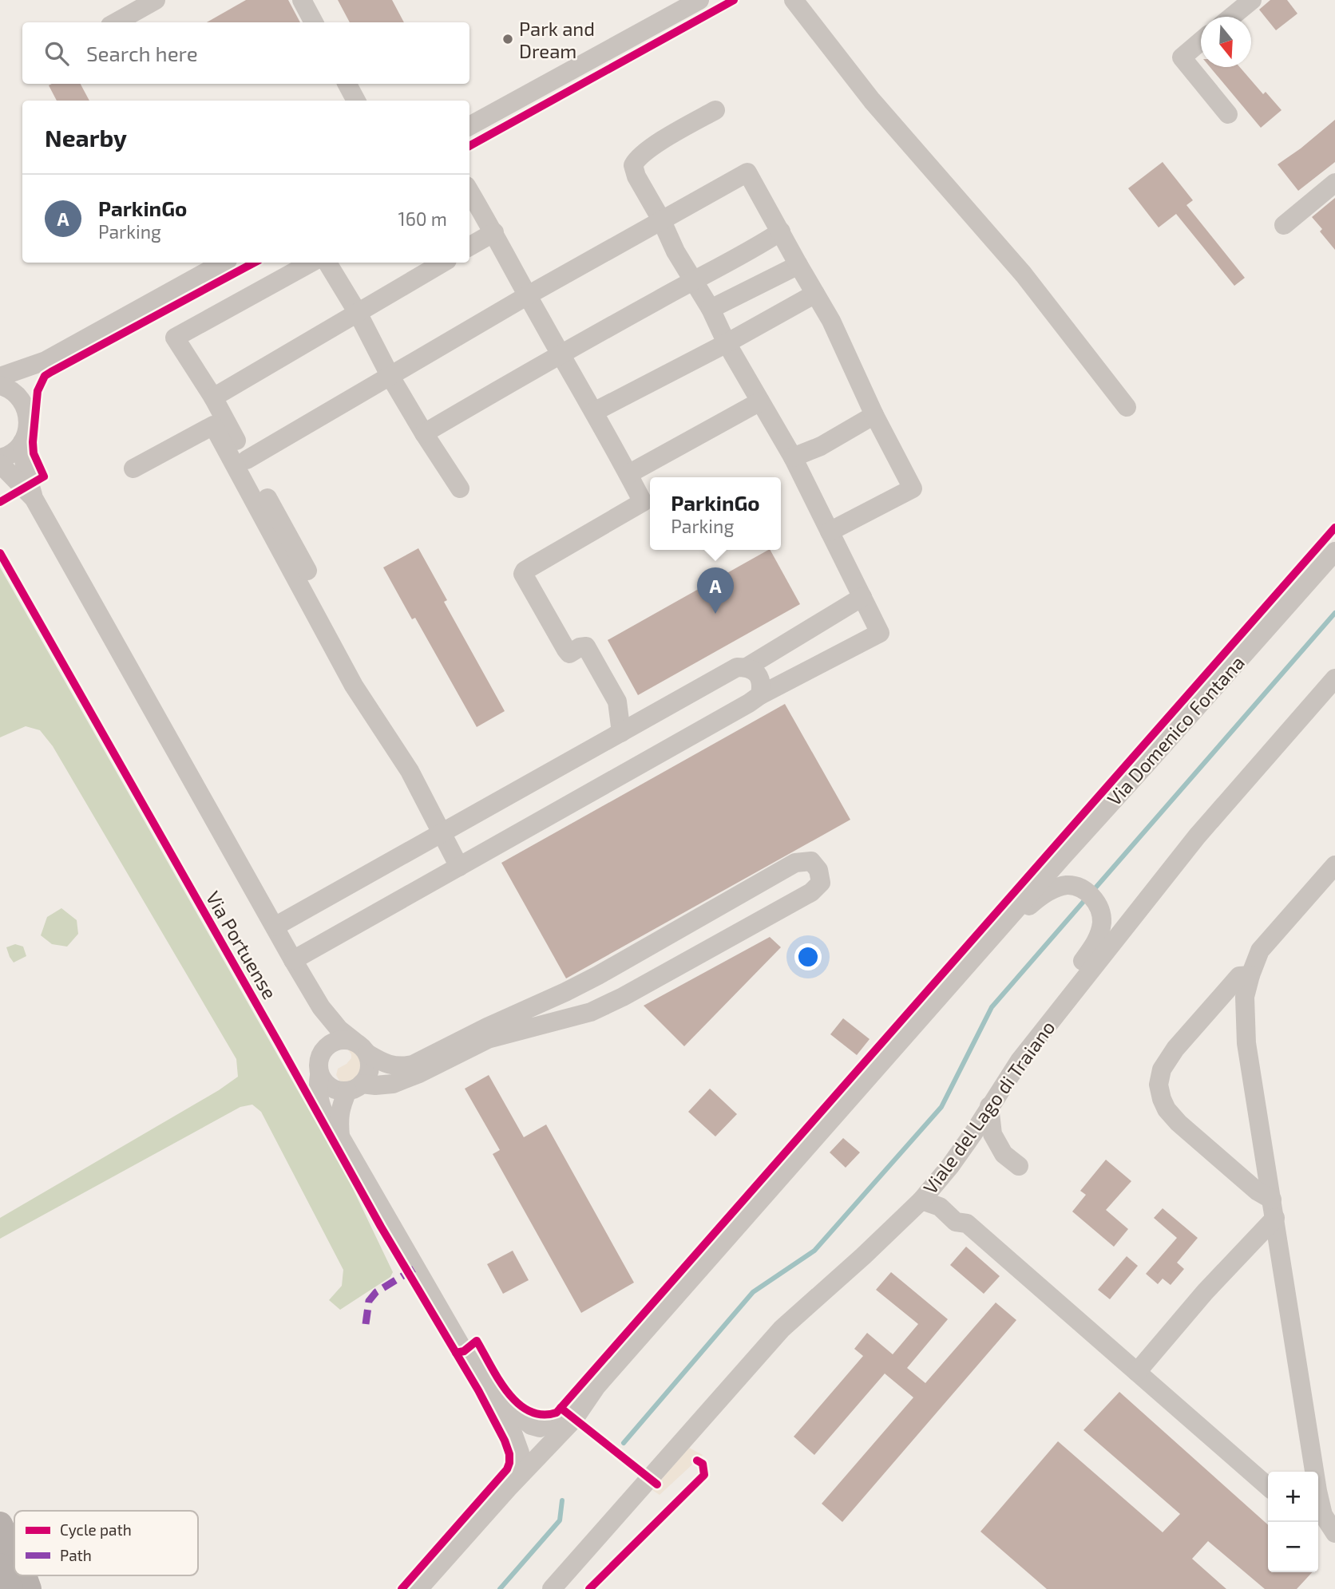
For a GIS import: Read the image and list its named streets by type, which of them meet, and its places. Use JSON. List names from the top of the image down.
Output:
{
  "streets": {
    "street": ["Via Domenico Fontana", "Via Portuense", "Viale del Lago di Traiano"]
  },
  "places": ["Park and Dream"],
  "legend": ["Cycle path", "Path"],
  "north": "bottom",
  "page": {
    "search": "Search here",
    "heading": "Nearby",
    "list": [
      {
        "mark": "A",
        "name": "ParkinGo",
        "note": "Parking",
        "value": "160 m"
      }
    ],
    "popup": ["ParkinGo", "Parking"],
    "pins": "A",
    "map_buttons": ["+", "−"]
  }
}
